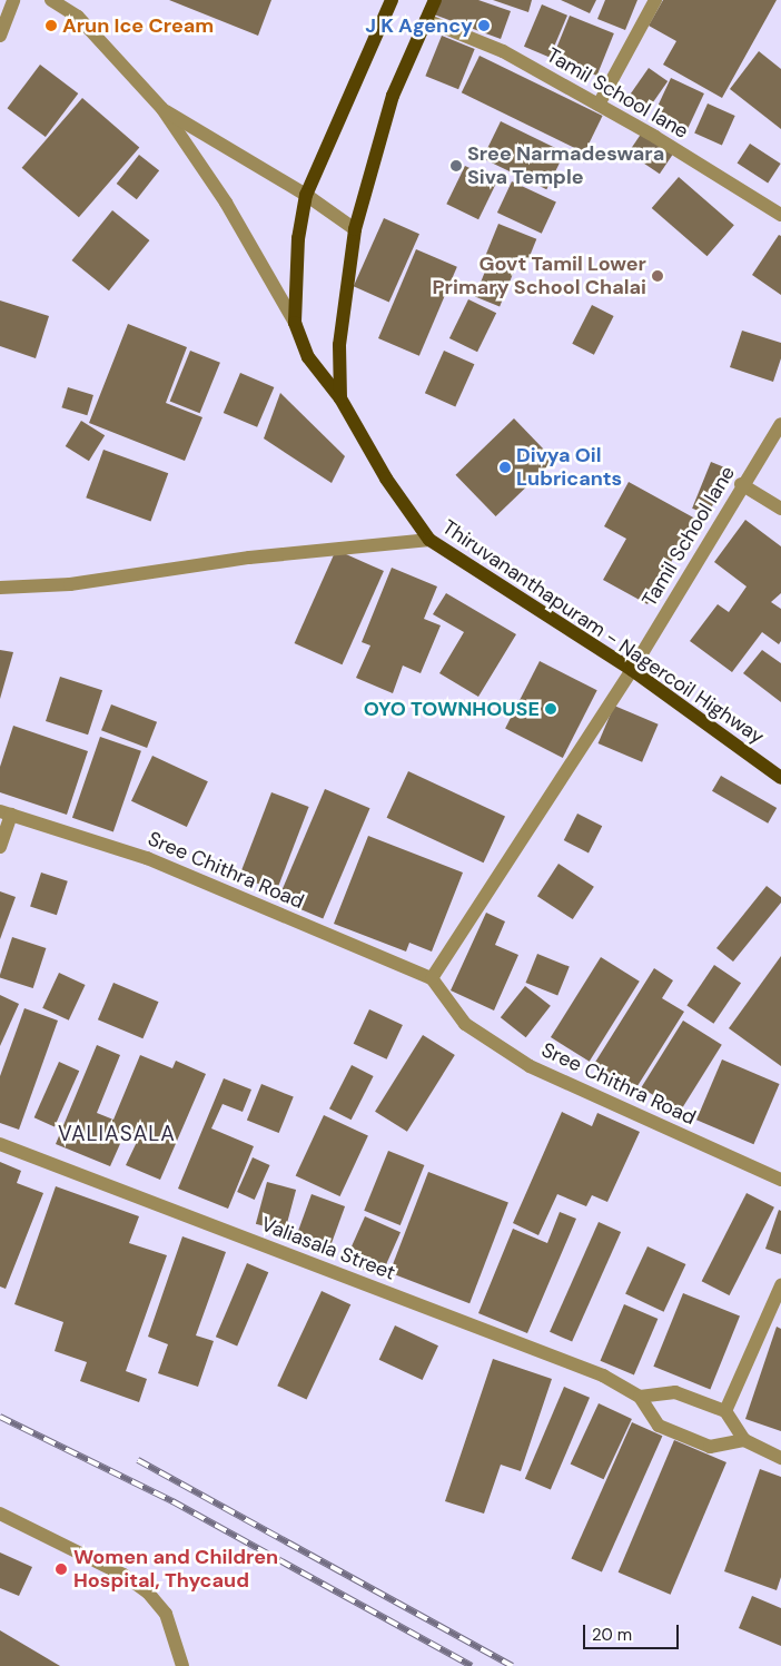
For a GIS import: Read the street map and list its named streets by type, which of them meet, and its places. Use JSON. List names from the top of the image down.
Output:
{
  "streets": {
    "main road": ["Thiruvananthapuram - Nagercoil Highway"],
    "street": ["Tamil School lane", "Sree Chithra Road", "Valiasala Street"]
  },
  "crossings": [
    ["Tamil School lane", "Thiruvananthapuram - Nagercoil Highway"]
  ],
  "districts": ["VALIASALA"],
  "places": [
    "Arun Ice Cream",
    "J K Agency",
    "Sree Narmadeswara Siva Temple",
    "Govt Tamil Lower Primary School Chalai",
    "Divya Oil Lubricants",
    "OYO TOWNHOUSE",
    "Women and Children Hospital, Thycaud"
  ],
  "scale_bar": "20 m"
}
